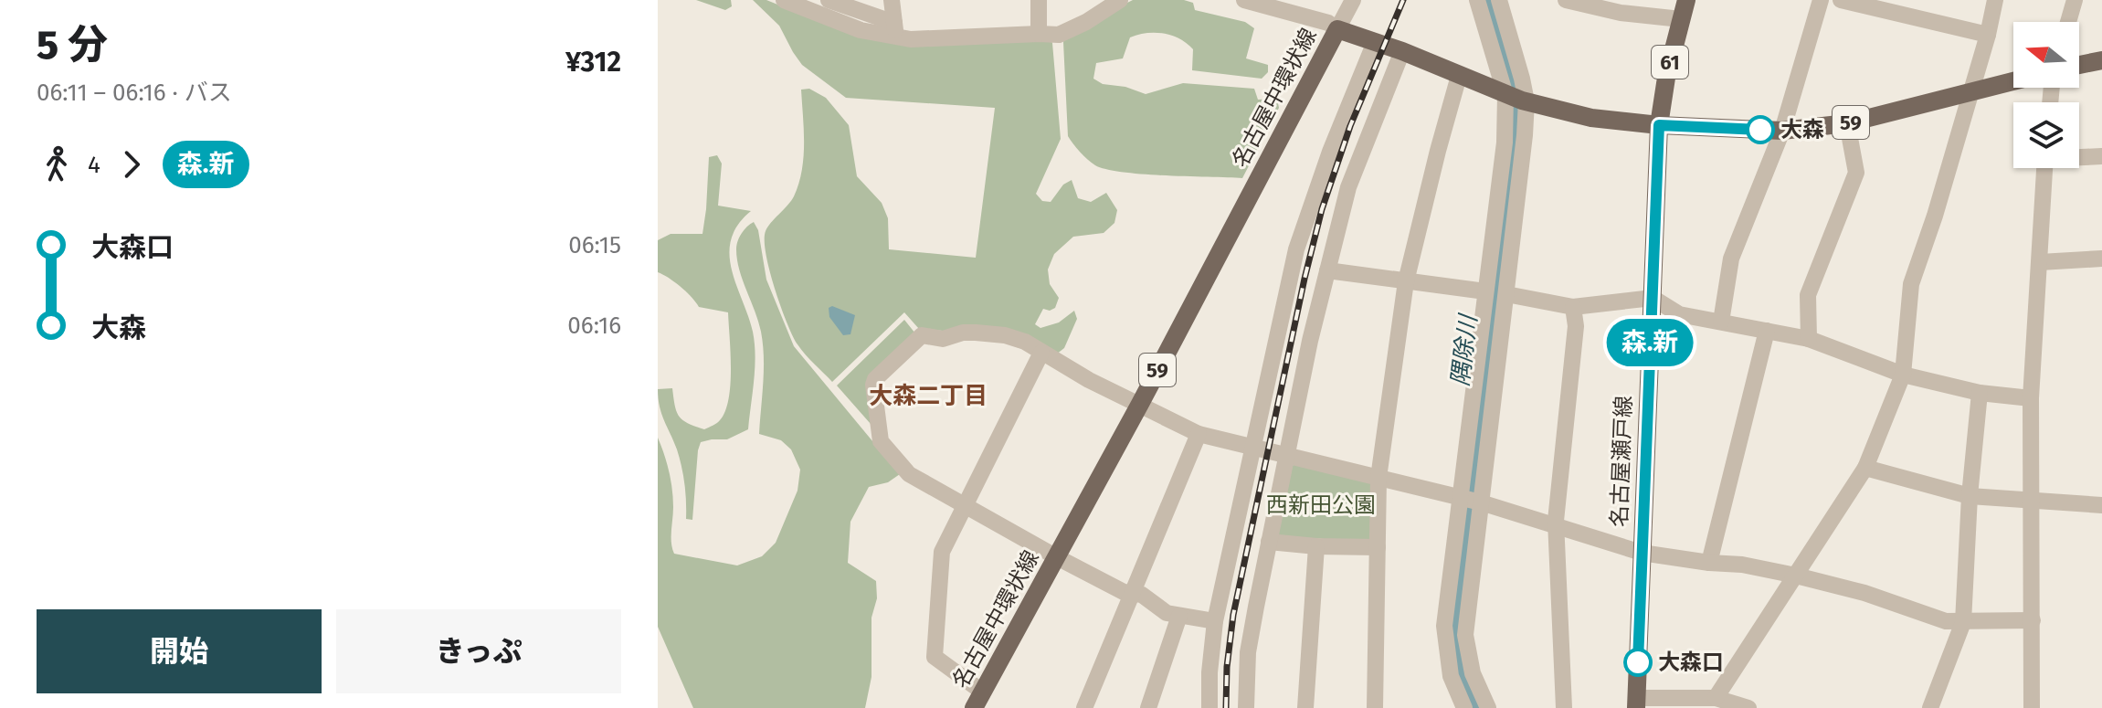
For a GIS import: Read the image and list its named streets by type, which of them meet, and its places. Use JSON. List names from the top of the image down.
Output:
{
  "streets": {
    "main road": [
      "61",
      "名古屋中環状線",
      "59",
      "名古屋瀬戸線"
    ]
  },
  "crossings": [
    ["名古屋中環状線", "名古屋瀬戸線"]
  ],
  "districts": ["大森二丁目"],
  "water": ["隅除川"],
  "parks": ["西新田公園"],
  "places": ["大森", "大森口"],
  "lines": ["bus line 森.新"],
  "north": "left",
  "page": {
    "heading": ["5 分", "06:11 – 06:16 · バス", "¥312"],
    "on_map": "森.新",
    "legs": ["4", "森.新"],
    "list": [
      {
        "name": "大森口",
        "value": "06:15"
      },
      {
        "name": "大森",
        "value": "06:16"
      }
    ],
    "buttons": ["開始", "きっぷ"]
  }
}
